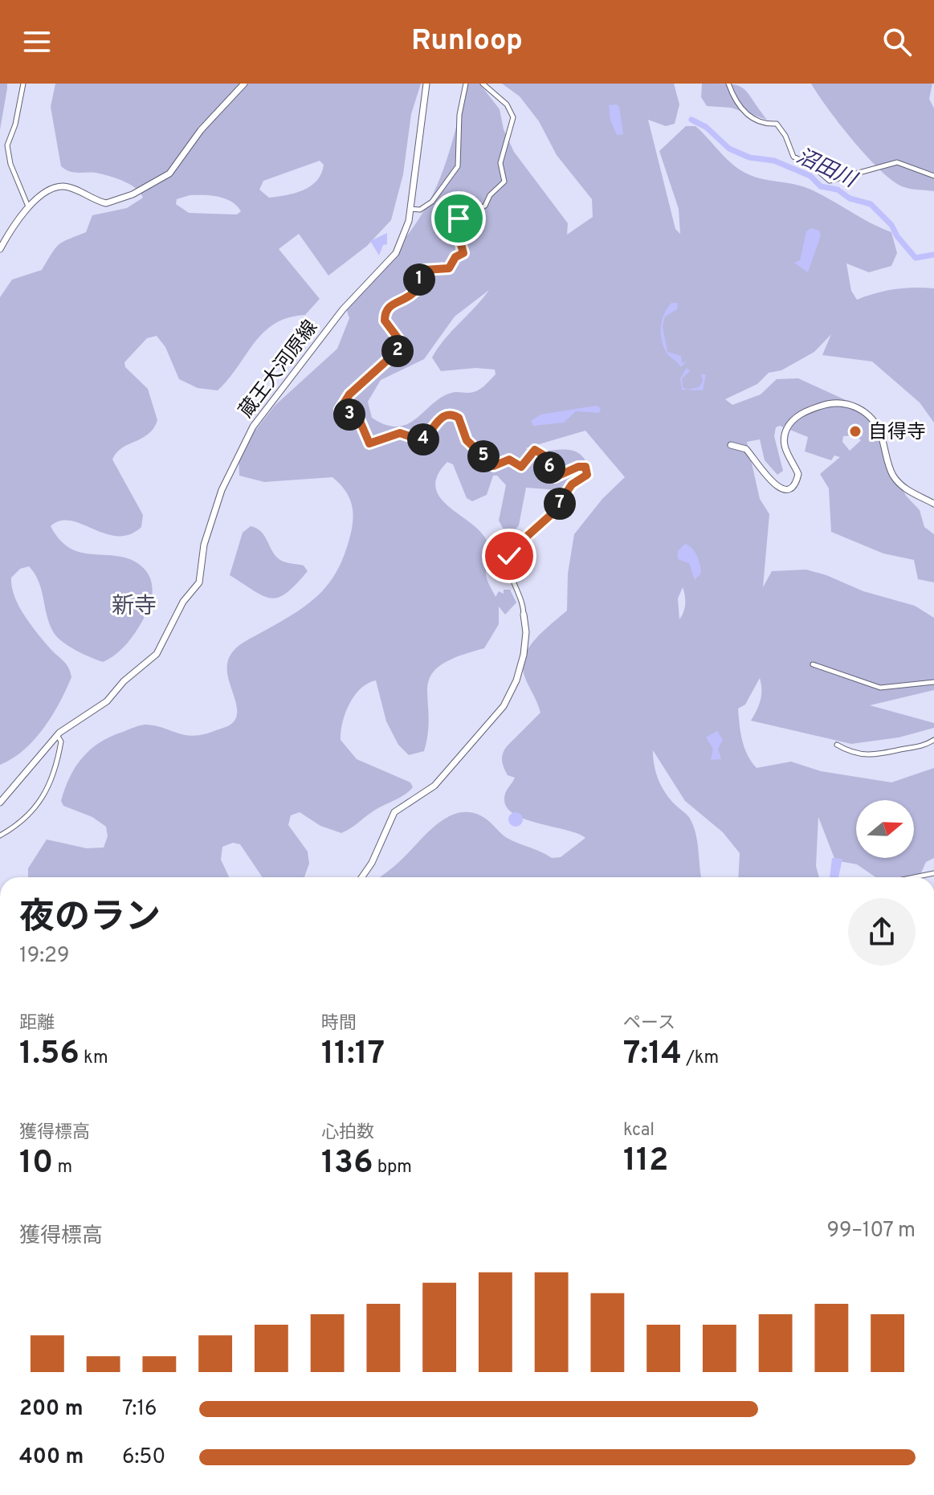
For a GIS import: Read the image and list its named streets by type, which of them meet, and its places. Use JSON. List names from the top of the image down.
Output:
{
  "streets": {
    "street": ["蔵王大河原線"]
  },
  "districts": ["新寺"],
  "water": ["沼田川"],
  "places": ["自得寺"],
  "north": "right",
  "page": {
    "header": "Runloop",
    "pins": [
      "1",
      "2",
      "3",
      "4",
      "5",
      "6",
      "7"
    ],
    "heading": ["夜のラン", "19:29"],
    "stats": [
      ["距離", "1.56 km"],
      ["時間", "11:17"],
      ["ペース", "7:14 /km"],
      ["獲得標高", "10 m"],
      ["心拍数", "136 bpm"],
      ["kcal", "112"]
    ],
    "chart": ["獲得標高", "99–107 m"],
    "list": [
      {
        "name": "200 m",
        "note": "7:16"
      },
      {
        "name": "400 m",
        "note": "6:50"
      }
    ]
  }
}
